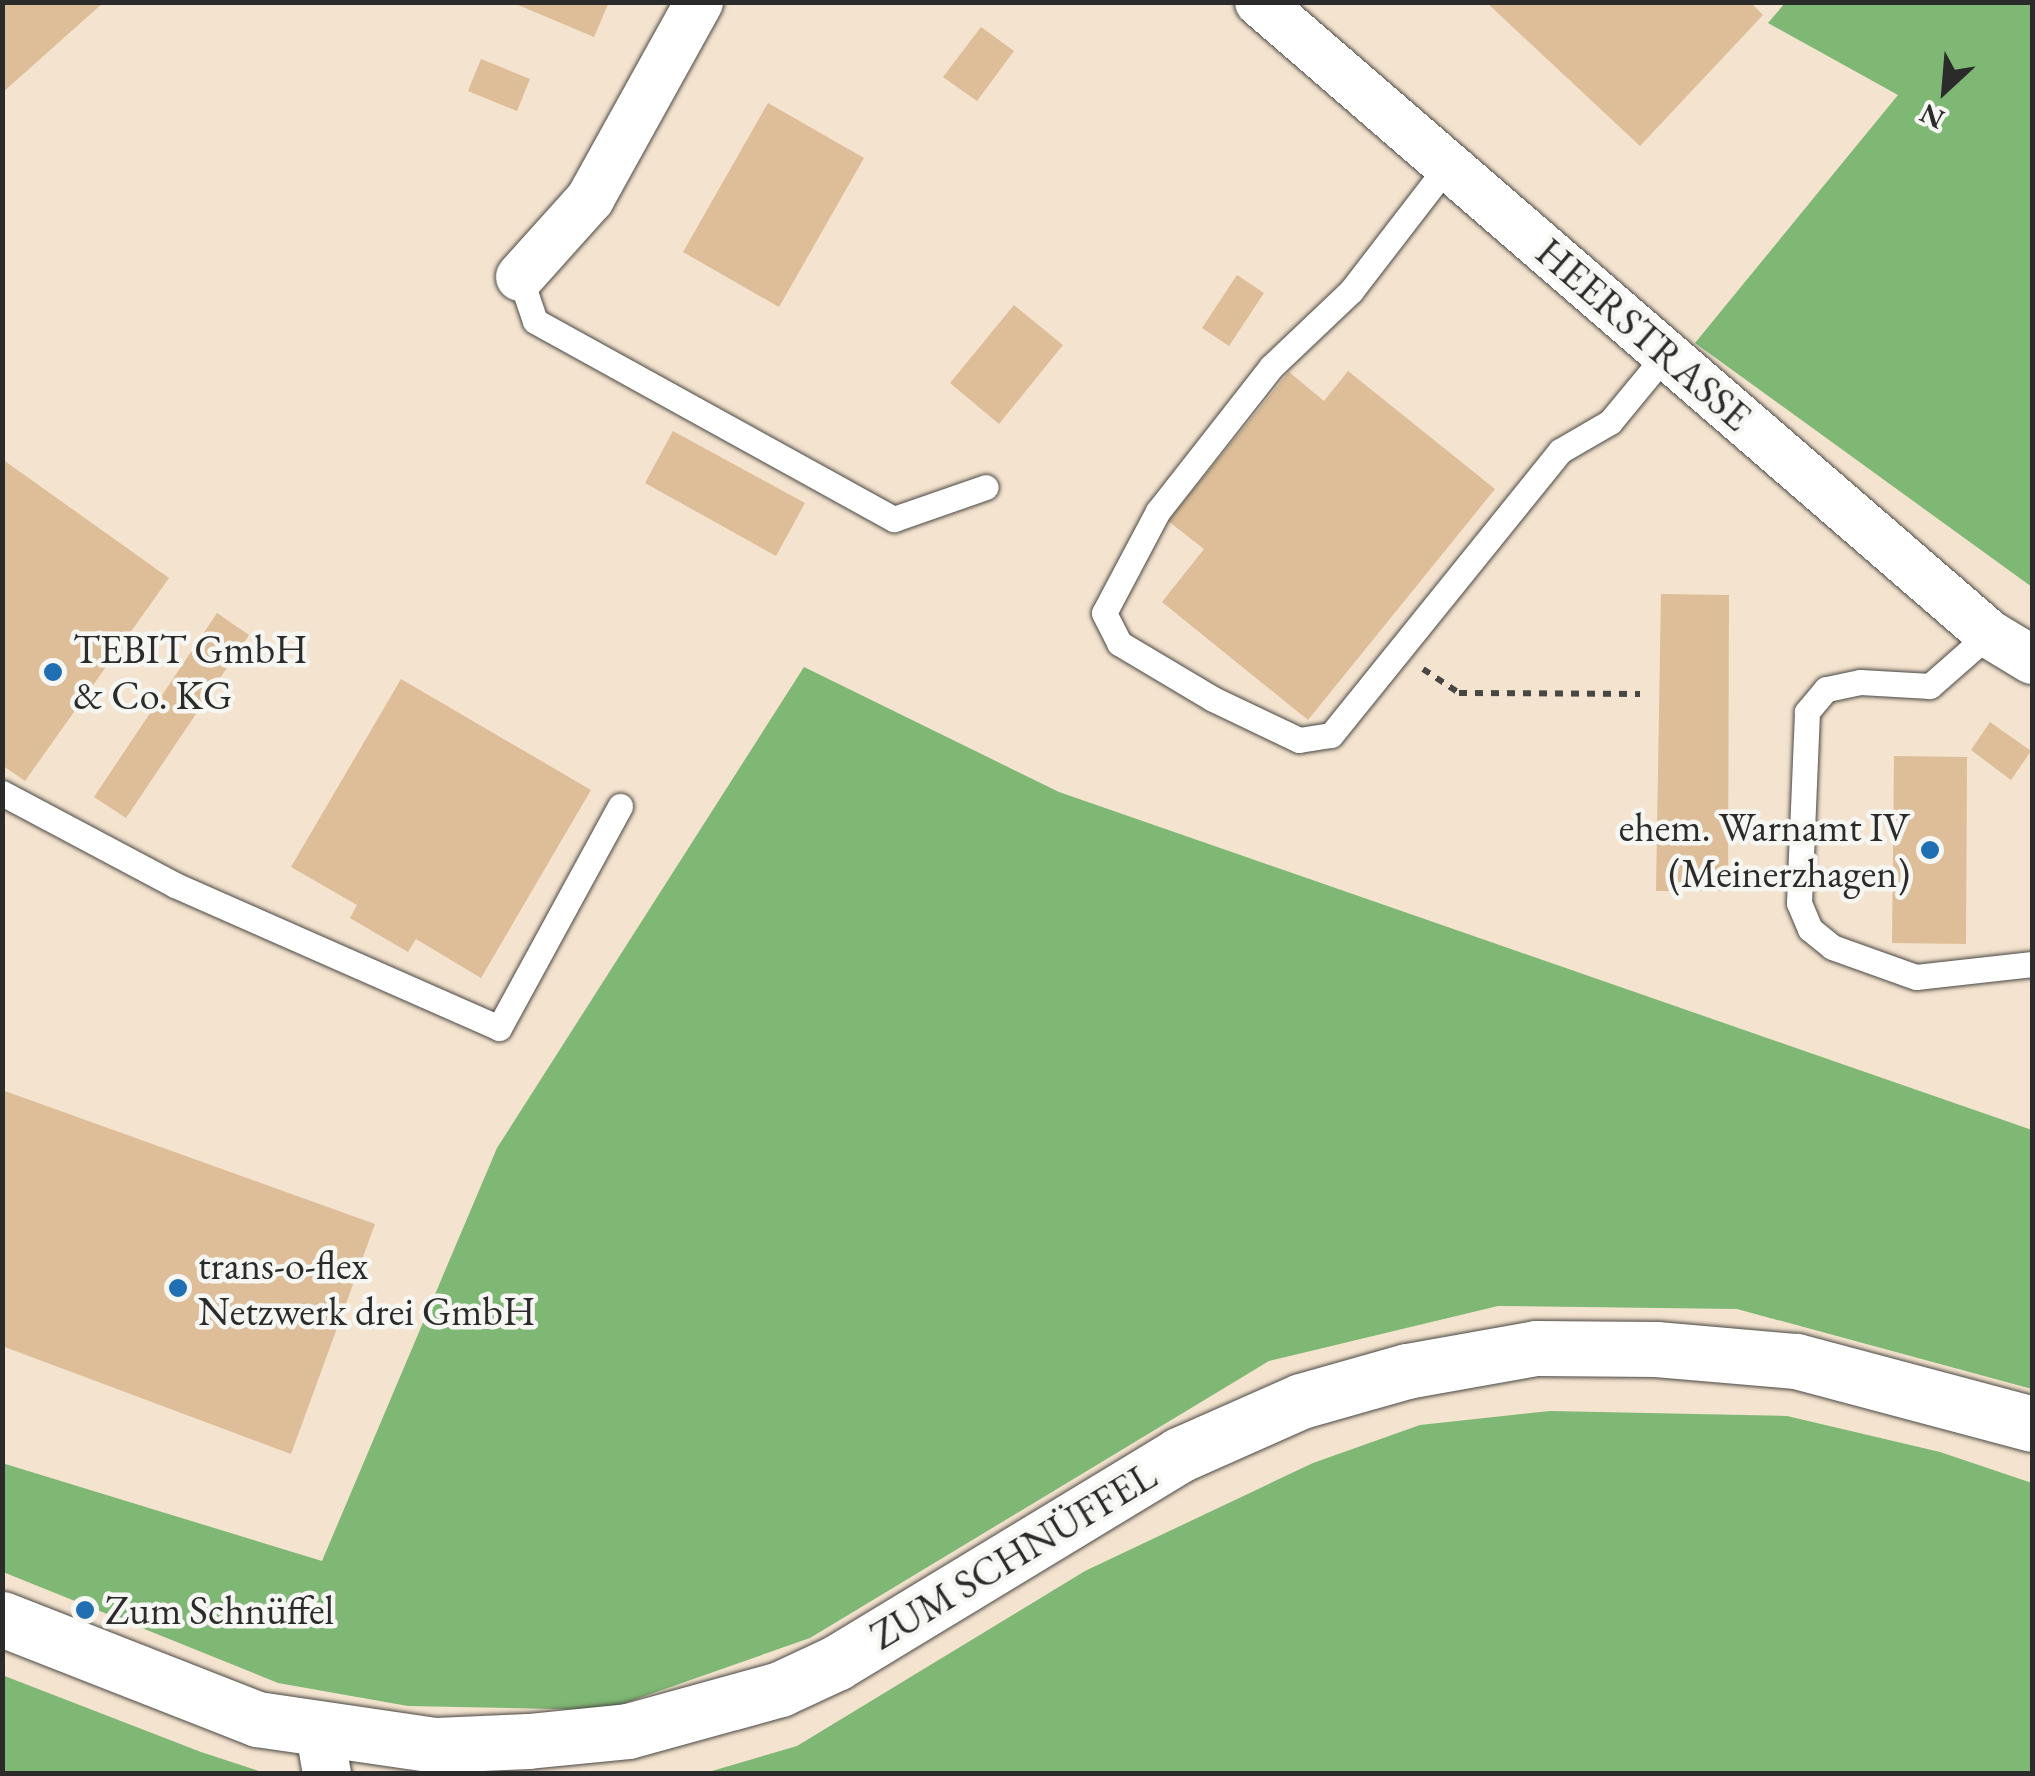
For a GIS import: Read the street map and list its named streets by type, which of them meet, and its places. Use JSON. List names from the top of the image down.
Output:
{
  "streets": {
    "main road": ["ZUM SCHNÜFFEL"],
    "street": ["HEERSTRASSE"]
  },
  "places": [
    "TEBIT GmbH & Co. KG",
    "ehem. Warnamt IV (Meinerzhagen)",
    "trans-o-flex Netzwerk drei GmbH",
    "Zum Schnüffel"
  ],
  "north": "bottom left"
}
